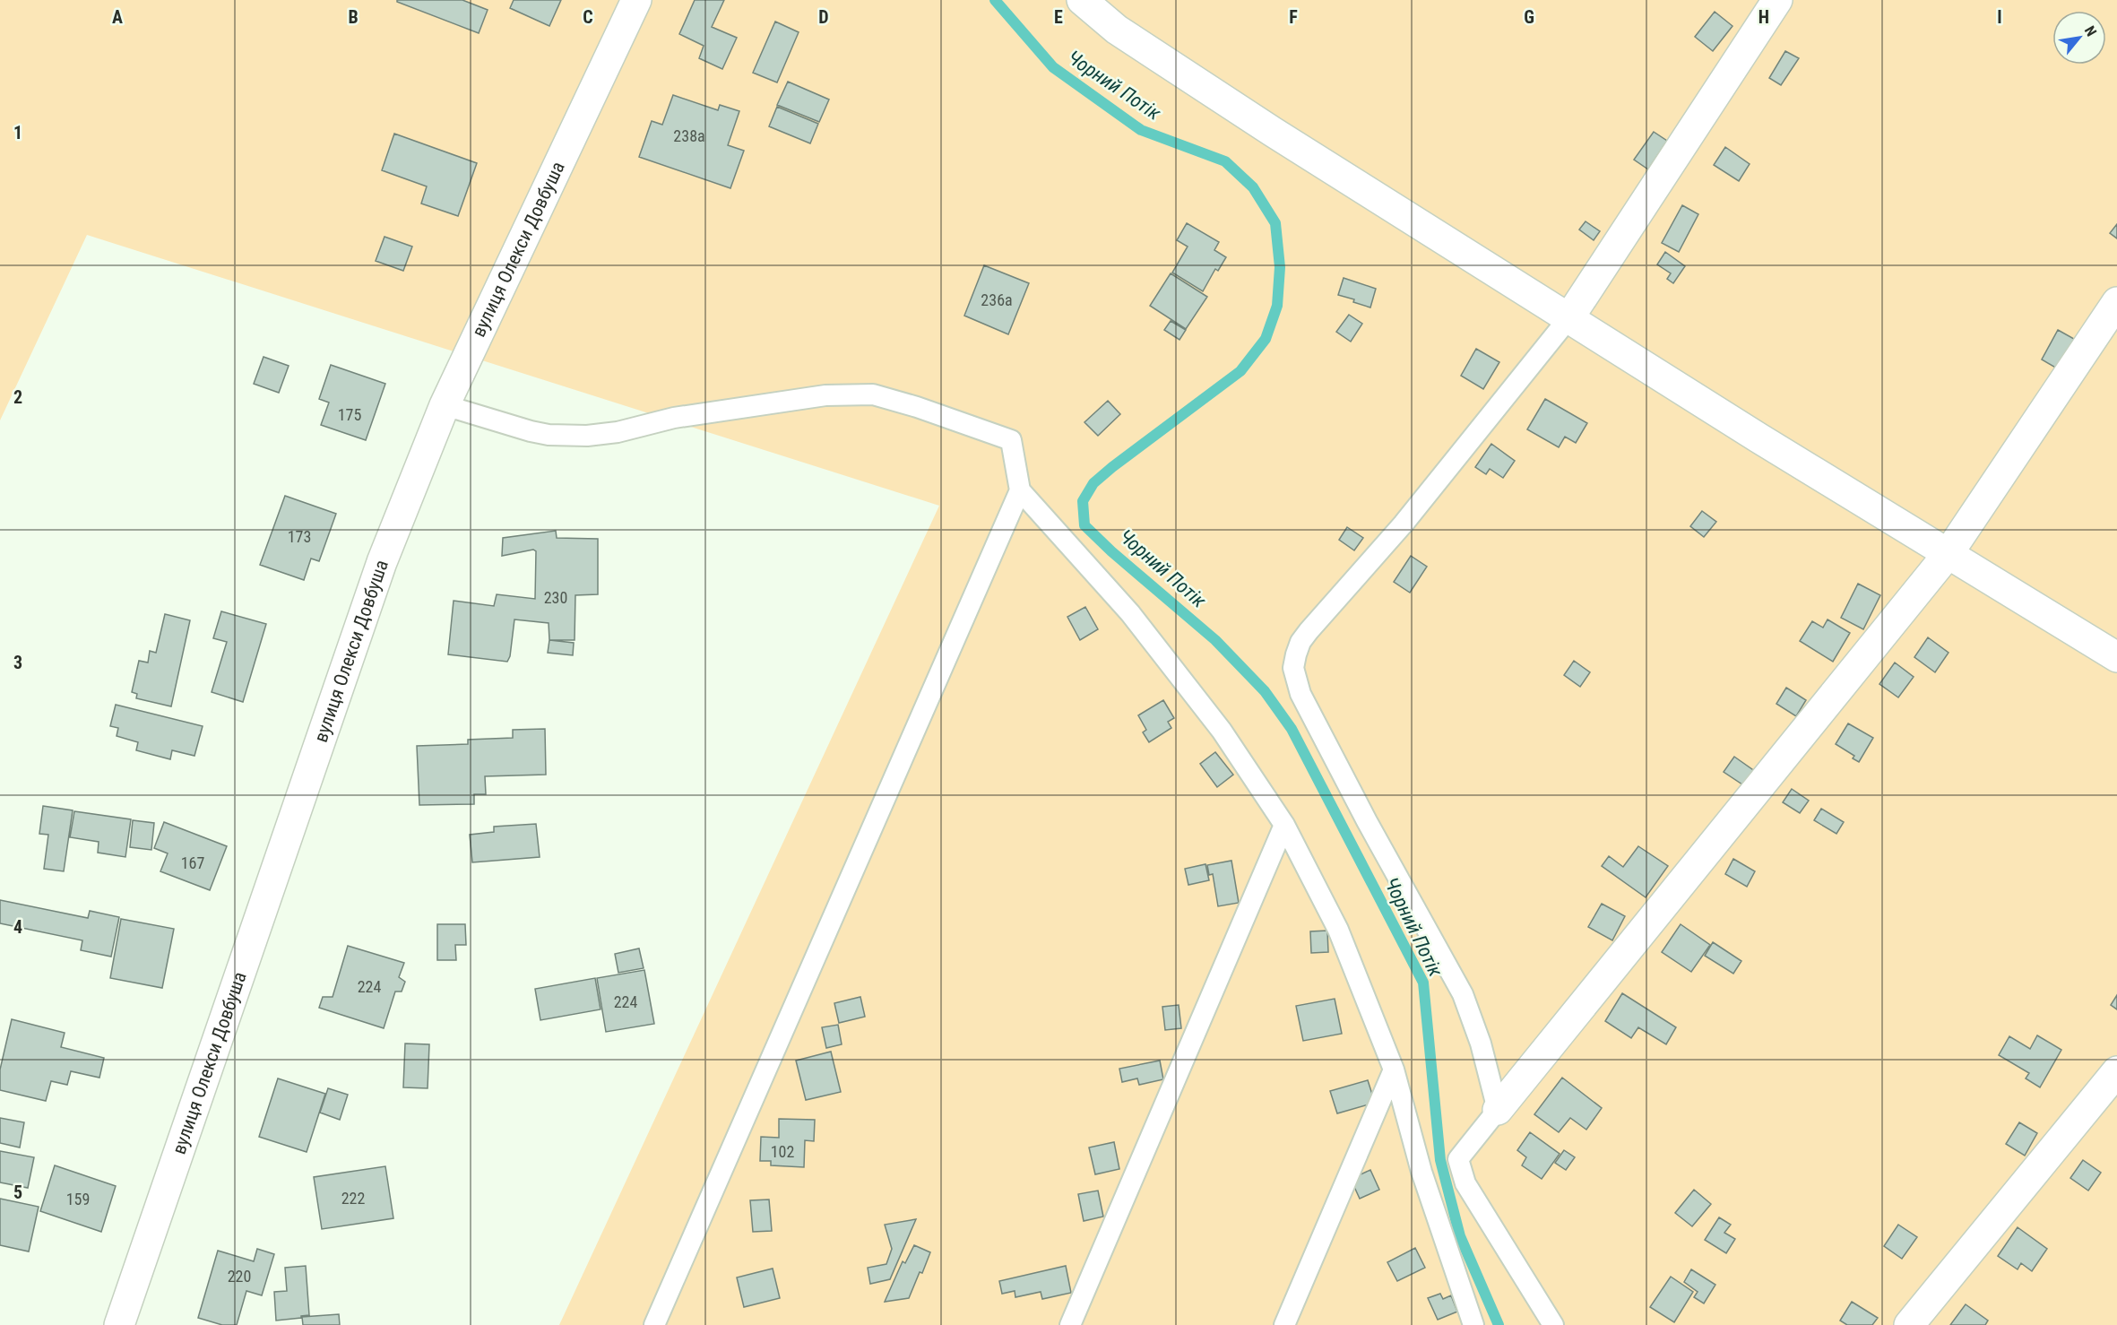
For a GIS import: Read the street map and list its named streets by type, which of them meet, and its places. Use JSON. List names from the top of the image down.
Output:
{
  "streets": {
    "street": ["вулиця Олекси Довбуша"]
  },
  "water": ["Чорний Потік"],
  "house_numbers": [
    "238а",
    "236а",
    "175",
    "173",
    "230",
    "167",
    "224",
    "224",
    "102",
    "222",
    "159",
    "220"
  ],
  "north": "top right",
  "grid": {
    "columns": [
      "A",
      "B",
      "C",
      "D",
      "E",
      "F",
      "G",
      "H",
      "I"
    ],
    "rows": [
      "1",
      "2",
      "3",
      "4",
      "5"
    ]
  }
}
